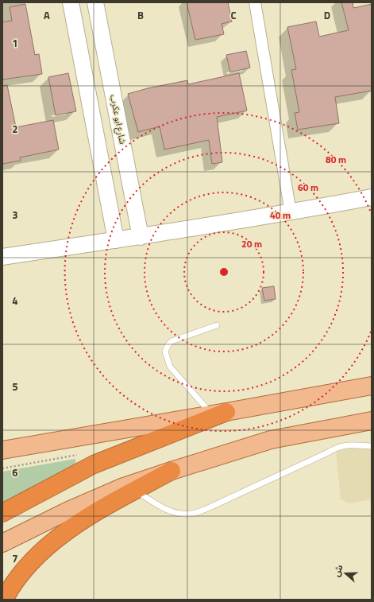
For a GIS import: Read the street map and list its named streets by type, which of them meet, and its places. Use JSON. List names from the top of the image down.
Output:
{
  "streets": {
    "street": ["شارع ابو عكرب"]
  },
  "north": "left",
  "grid": {
    "columns": [
      "A",
      "B",
      "C",
      "D"
    ],
    "rows": [
      "1",
      "2",
      "3",
      "4",
      "5",
      "6",
      "7"
    ]
  },
  "rings": [
    "80 m",
    "60 m",
    "40 m",
    "20 m"
  ]
}
